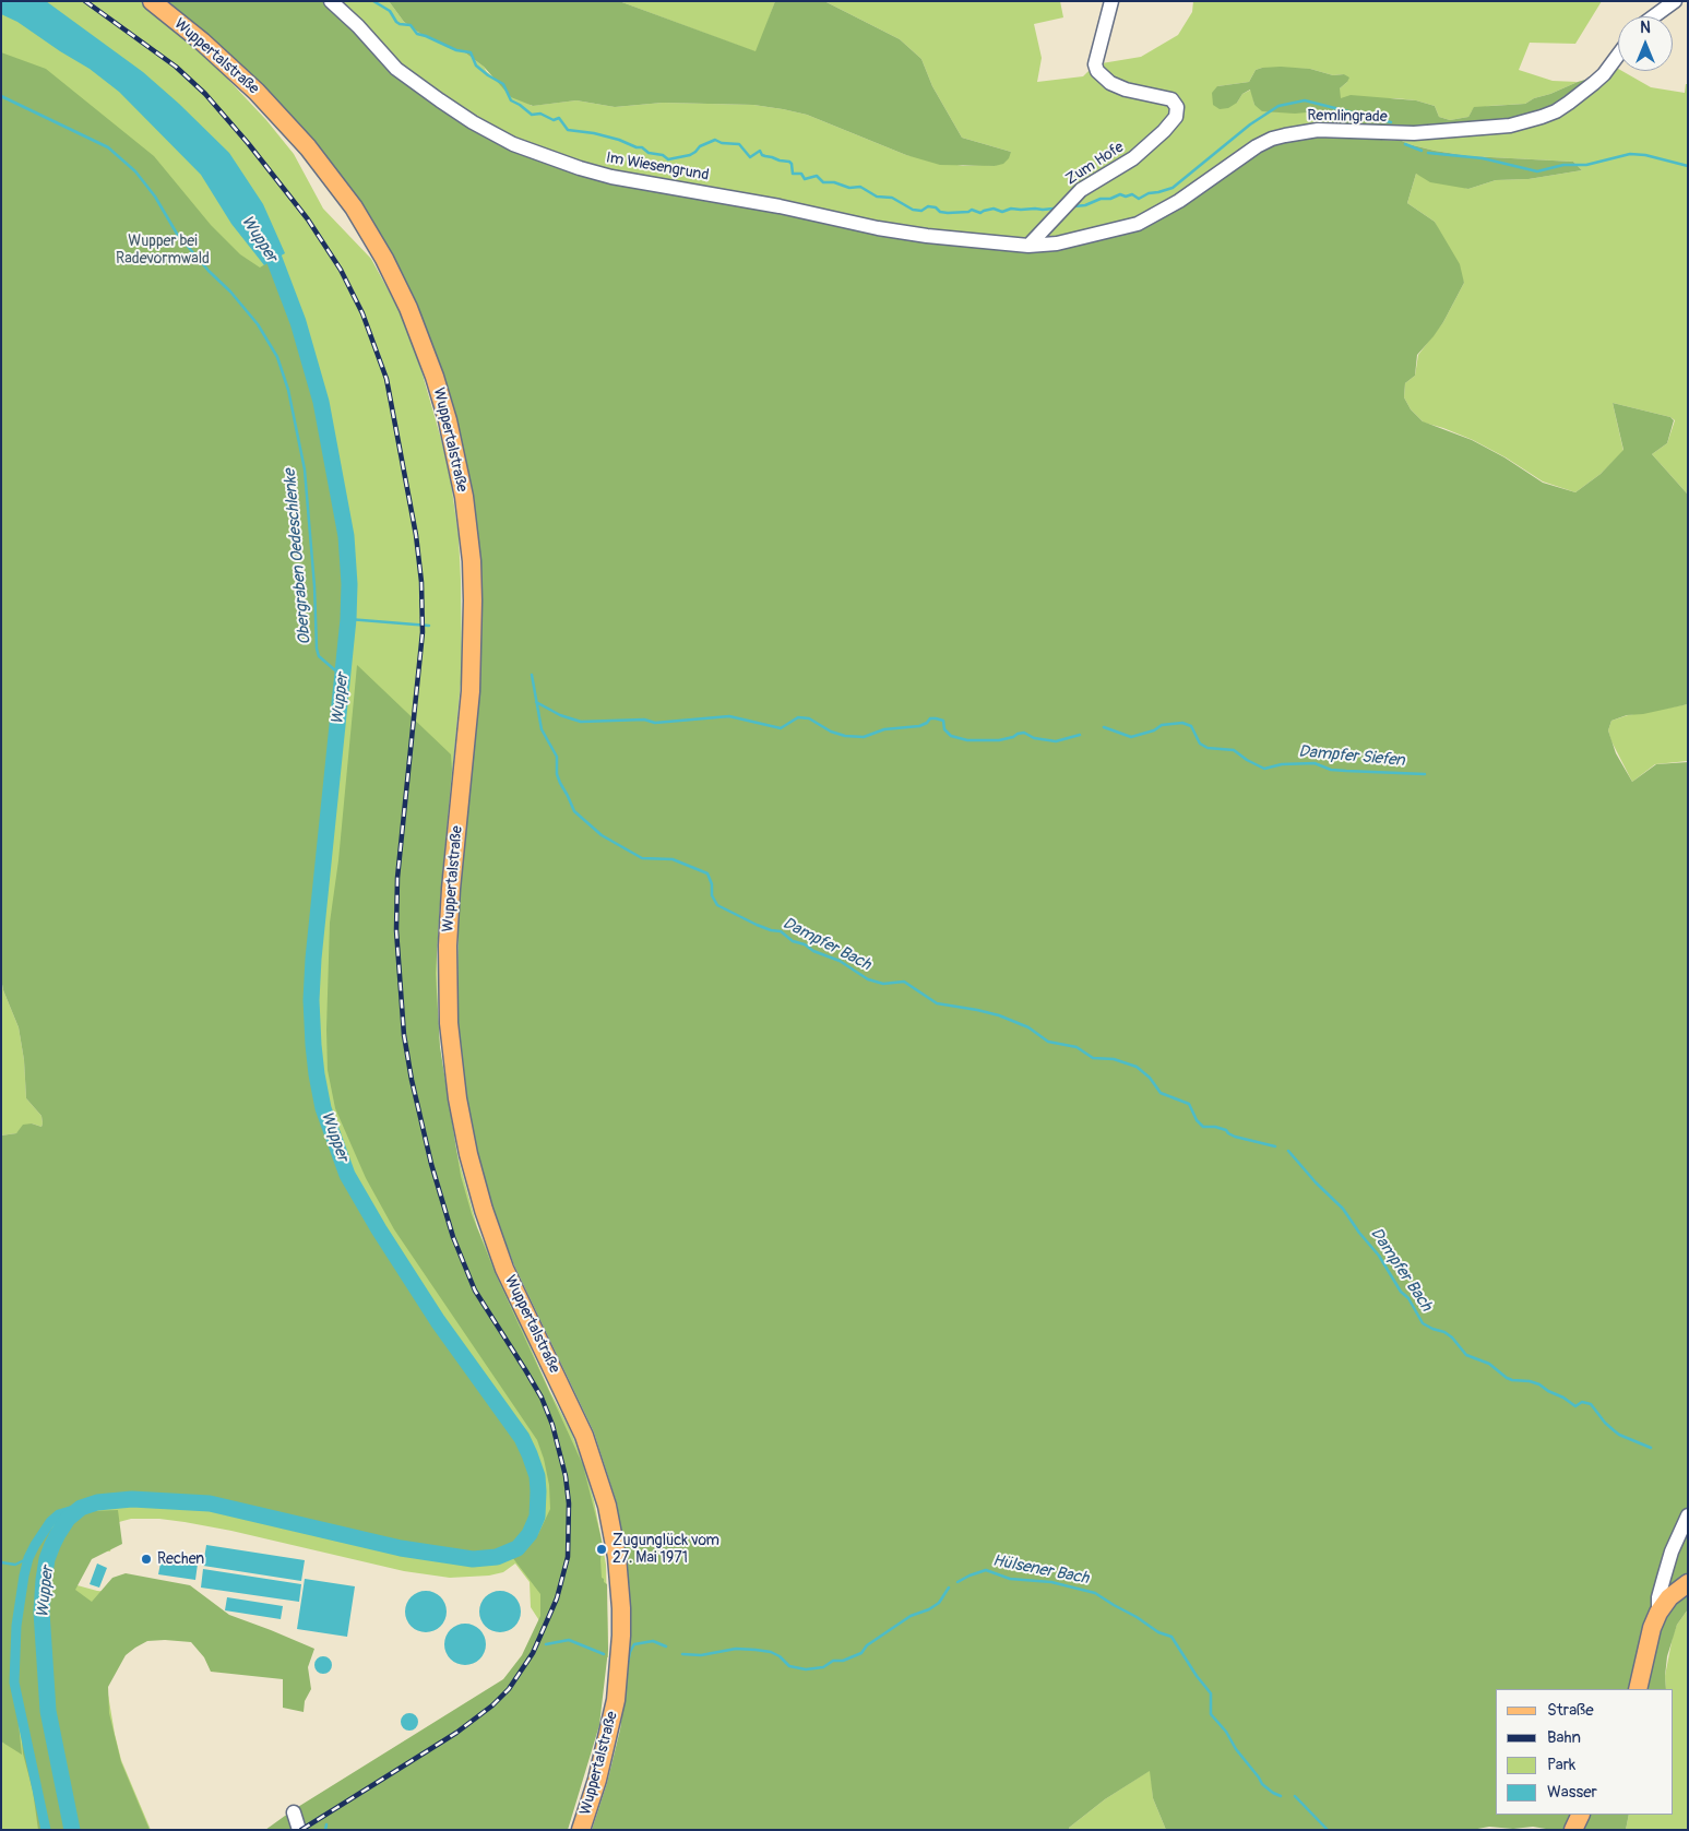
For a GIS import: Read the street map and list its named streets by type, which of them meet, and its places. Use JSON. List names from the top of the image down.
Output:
{
  "streets": {
    "main road": ["Wuppertalstraße"],
    "street": ["Remlingrade", "Zum Hofe", "Im Wiesengrund"]
  },
  "crossings": [
    ["Remlingrade", "Zum Hofe"],
    ["Remlingrade", "Im Wiesengrund"],
    ["Zum Hofe", "Im Wiesengrund"]
  ],
  "water": [
    "Wupper",
    "Obergraben Oedeschlenke",
    "Dampfer Siefen",
    "Dampfer Bach",
    "Hülsener Bach"
  ],
  "parks": ["Wupper bei Radevormwald"],
  "places": ["Zugunglück vom 27. Mai 1971", "Rechen"],
  "legend": [
    "Straße",
    "Bahn",
    "Park",
    "Wasser"
  ],
  "north": "top"
}
